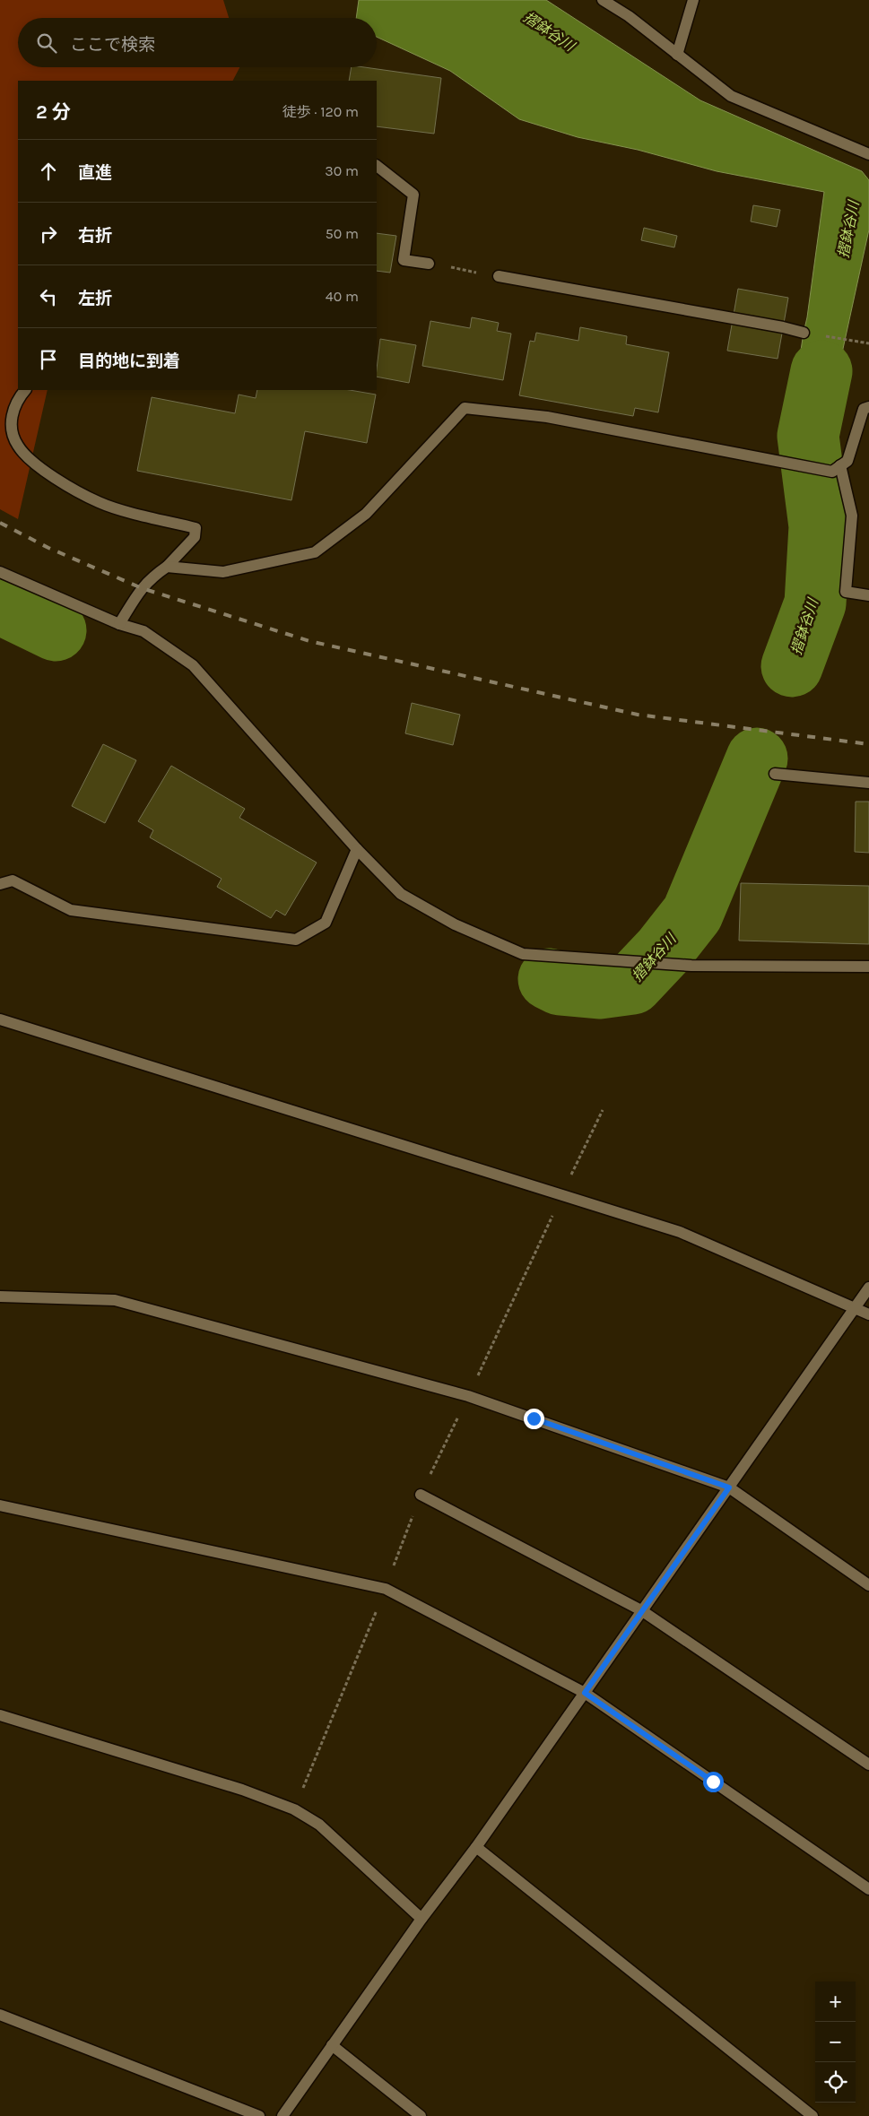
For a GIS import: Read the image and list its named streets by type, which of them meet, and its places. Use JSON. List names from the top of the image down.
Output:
{
  "water": ["摺鉢谷川"],
  "page": {
    "search": "ここで検索",
    "heading": ["2 分", "徒歩 · 120 m"],
    "list": [
      ["直進", "30 m"],
      ["右折", "50 m"],
      ["左折", "40 m"],
      "目的地に到着"
    ],
    "map_buttons": ["+", "−"]
  }
}
